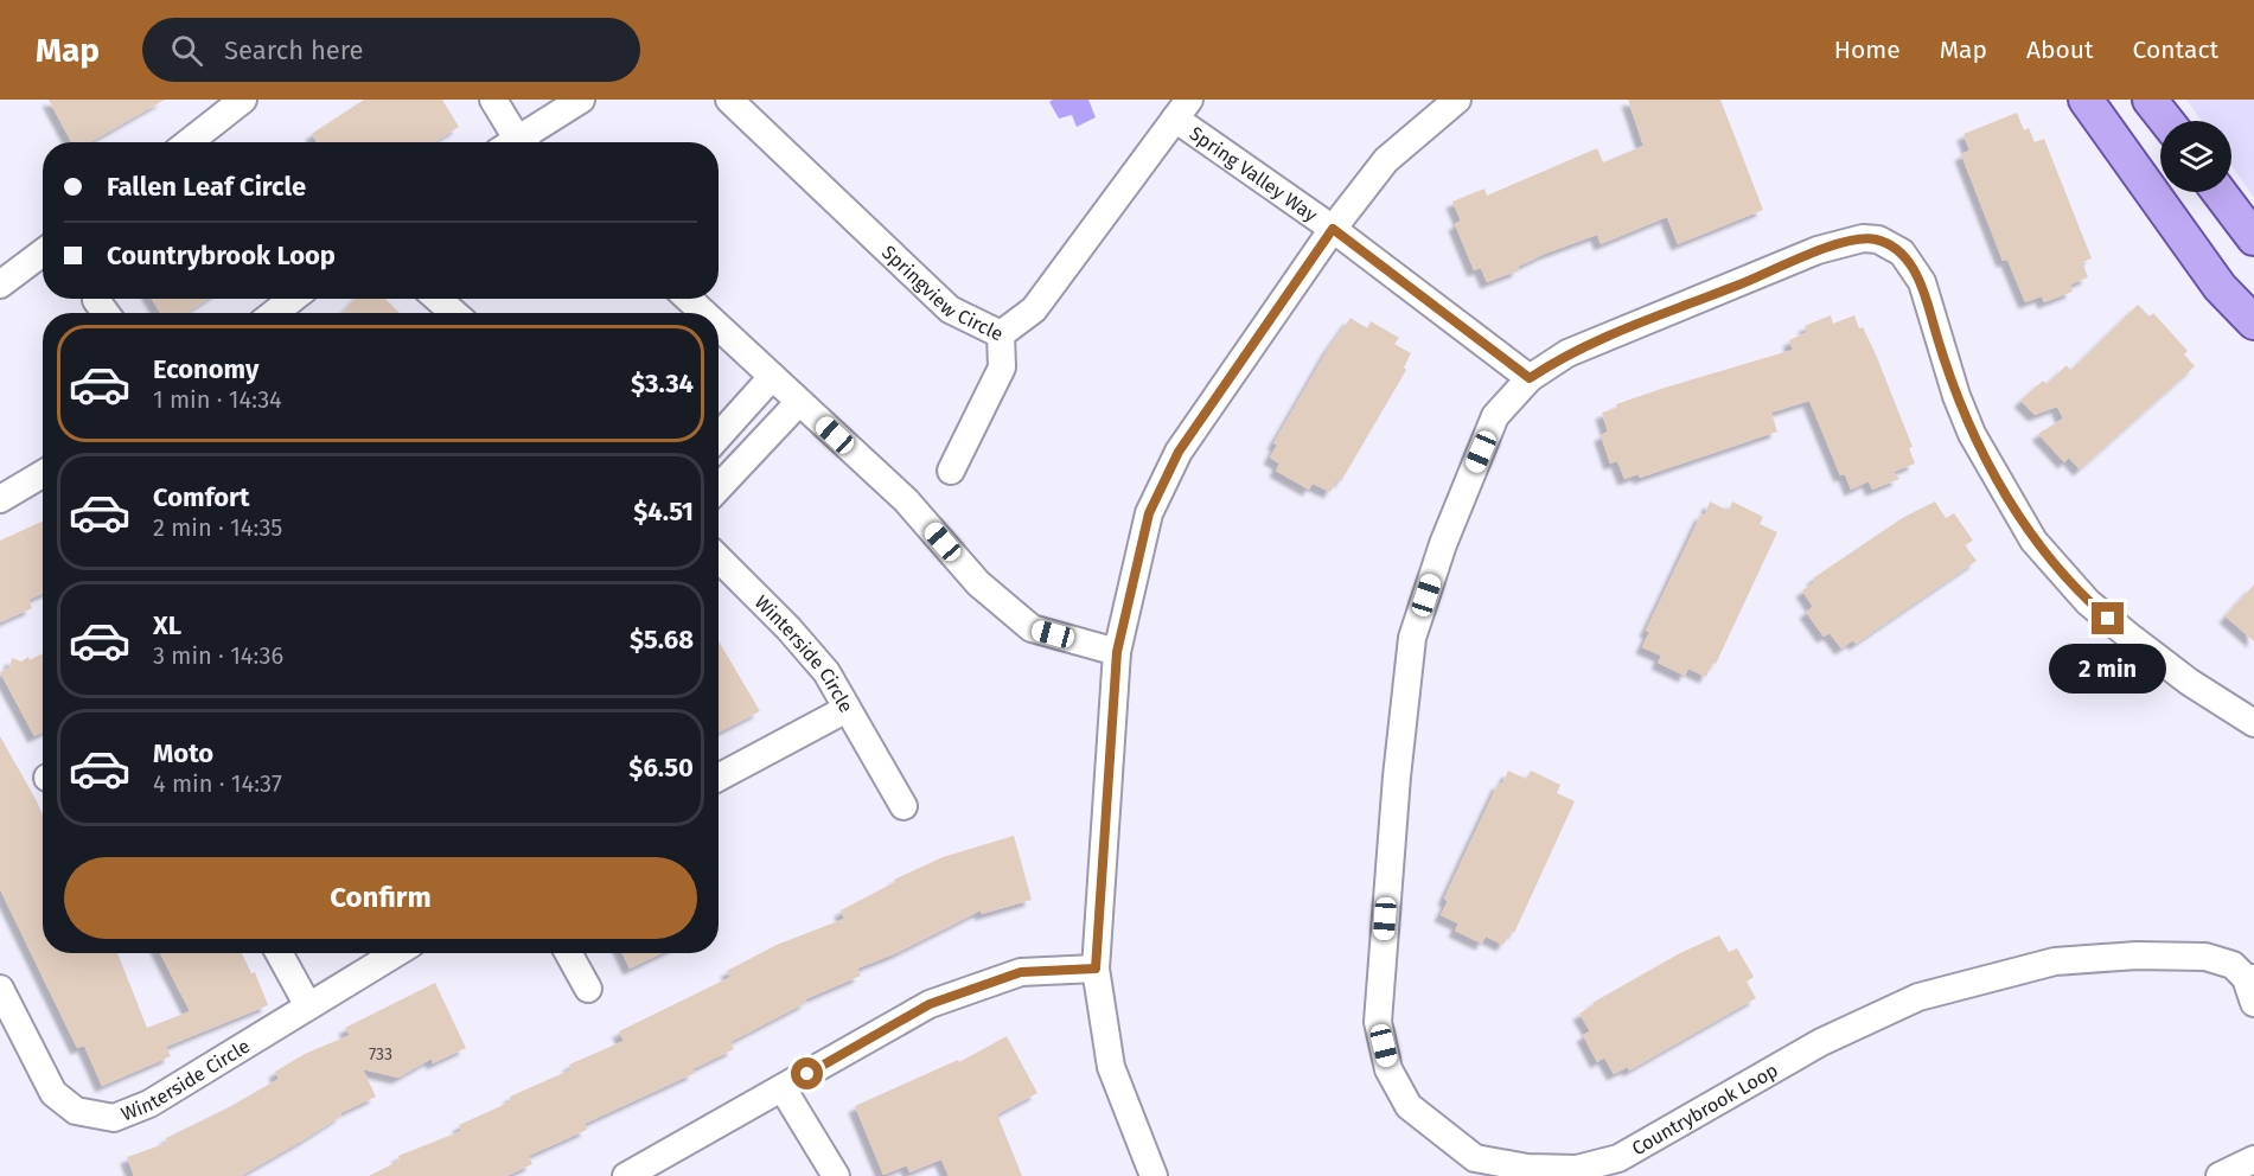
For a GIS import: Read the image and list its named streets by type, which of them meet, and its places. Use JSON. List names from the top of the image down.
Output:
{
  "streets": {
    "street": [
      "Spring Valley Way",
      "Springview Circle",
      "Winterside Circle",
      "Countrybrook Loop"
    ]
  },
  "crossings": [
    ["Spring Valley Way", "Springview Circle"]
  ],
  "house_numbers": ["733"],
  "page": {
    "header": "Map",
    "search": "Search here",
    "nav": [
      "Home",
      "Map",
      "About",
      "Contact"
    ],
    "banner": ["Fallen Leaf Circle", "Countrybrook Loop"],
    "list": [
      {
        "name": "Economy",
        "note": "1 min · 14:34",
        "value": "$3.34"
      },
      {
        "name": "Comfort",
        "note": "2 min · 14:35",
        "value": "$4.51"
      },
      {
        "name": "XL",
        "note": "3 min · 14:36",
        "value": "$5.68"
      },
      {
        "name": "Moto",
        "note": "4 min · 14:37",
        "value": "$6.50"
      }
    ],
    "bubble": "2 min",
    "buttons": "Confirm"
  }
}
